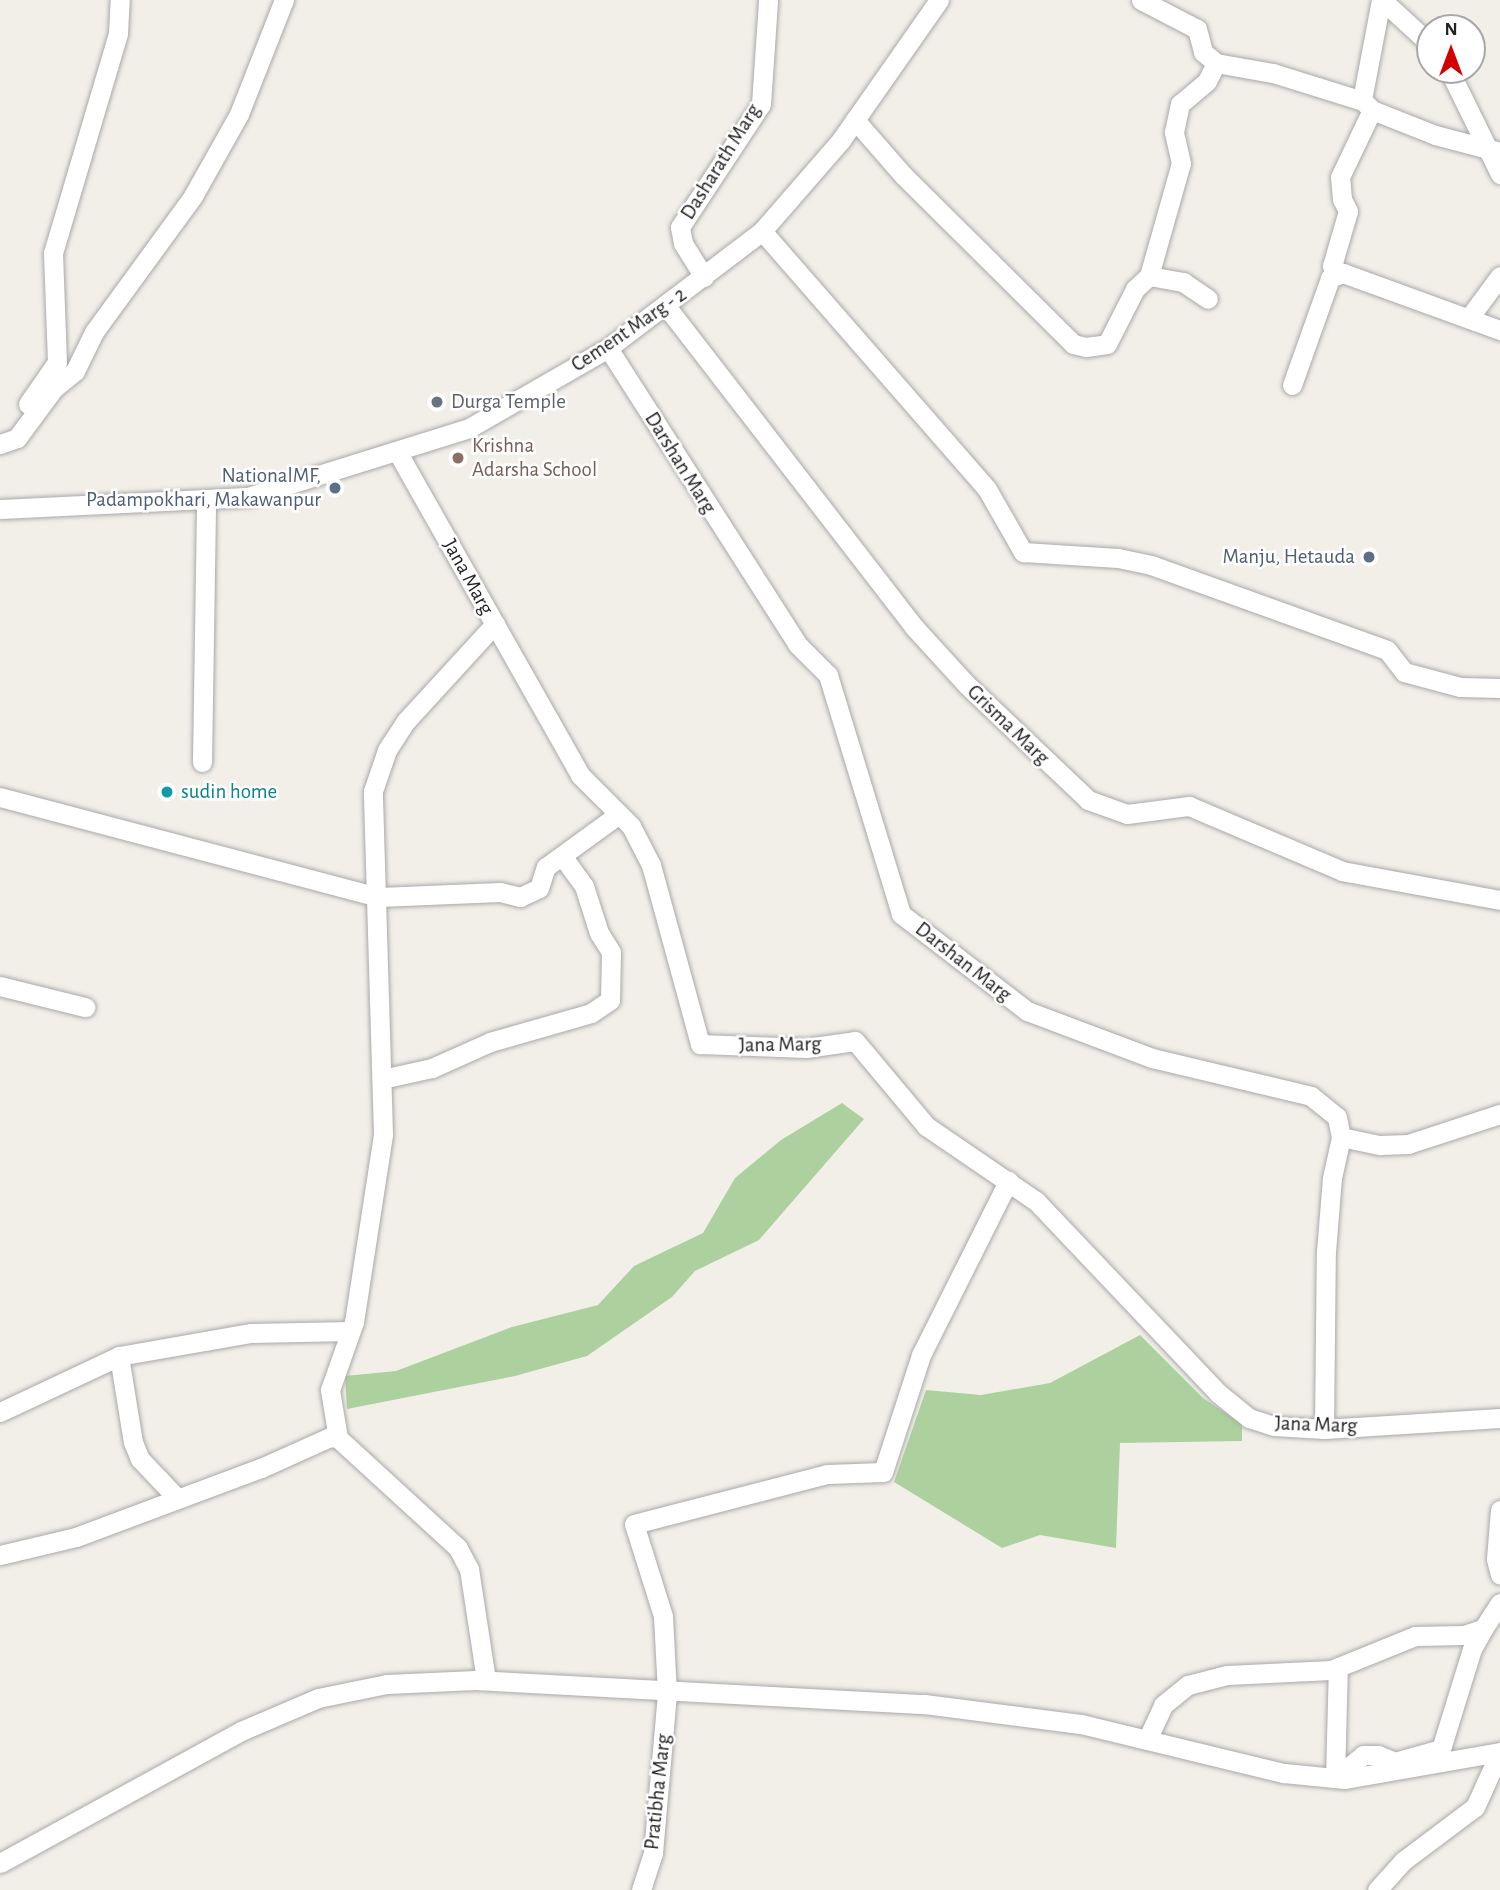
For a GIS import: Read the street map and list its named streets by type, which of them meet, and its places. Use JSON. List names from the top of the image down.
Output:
{
  "streets": {
    "street": [
      "Dasharath Marg",
      "Cement Marg - 2",
      "Darshan Marg",
      "Jana Marg",
      "Grisma Marg",
      "Pratibha Marg"
    ]
  },
  "crossings": [
    ["Dasharath Marg", "Cement Marg - 2"],
    ["Cement Marg - 2", "Darshan Marg"],
    ["Cement Marg - 2", "Jana Marg"],
    ["Cement Marg - 2", "Grisma Marg"],
    ["Jana Marg", "Pratibha Marg"]
  ],
  "places": [
    "Durga Temple",
    "Krishna Adarsha School",
    "NationalMF, Padampokhari, Makawanpur",
    "Manju, Hetauda",
    "sudin home"
  ],
  "north": "top"
}
